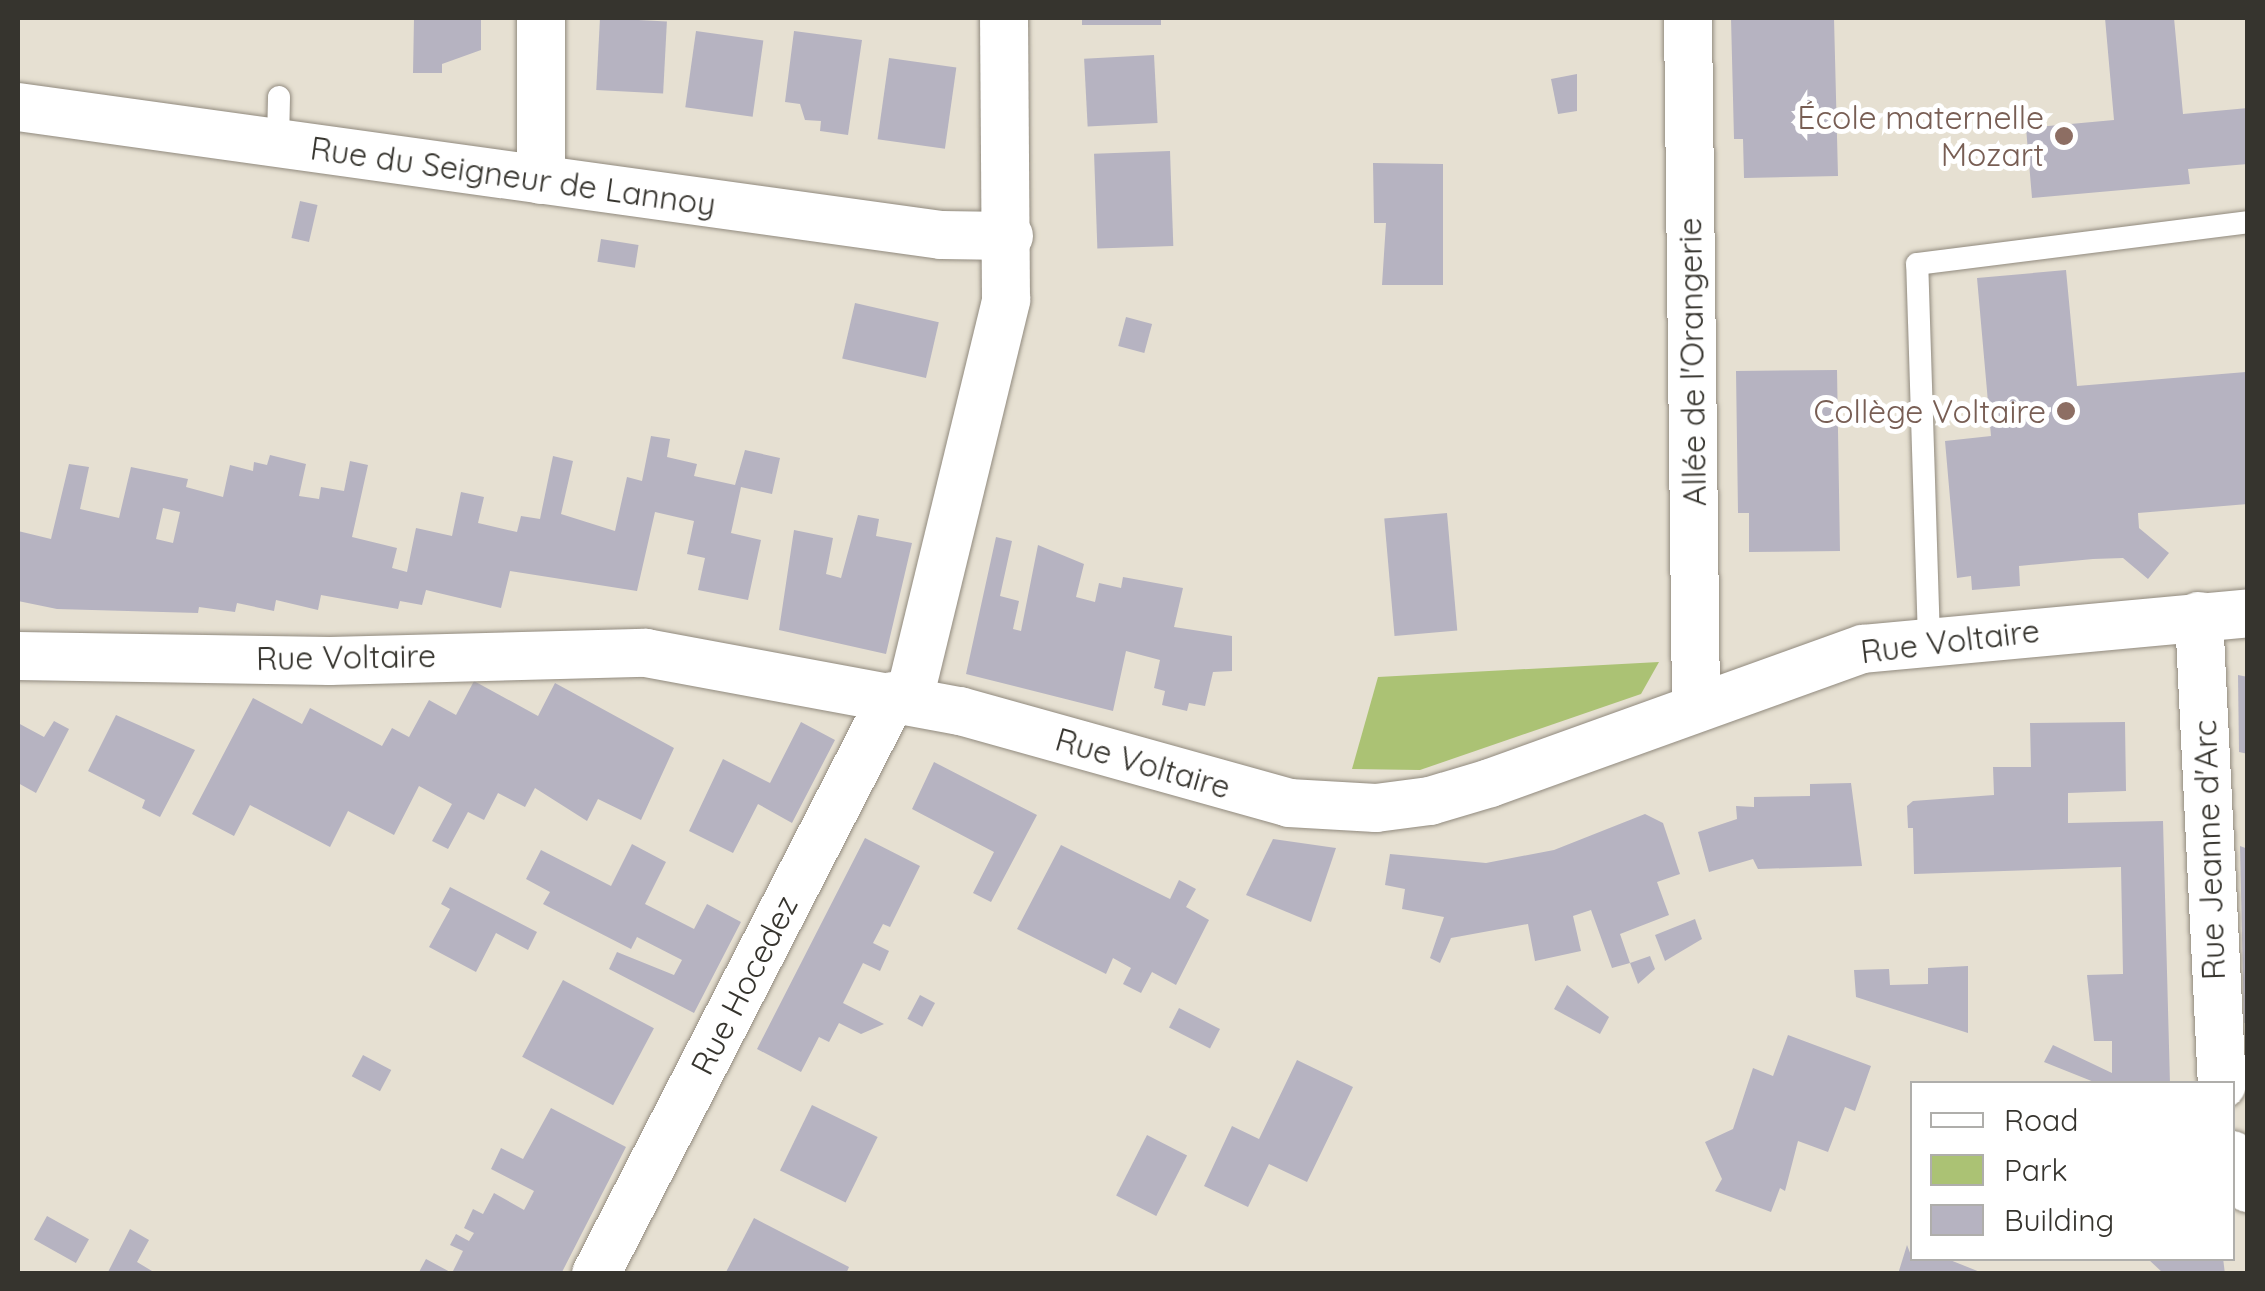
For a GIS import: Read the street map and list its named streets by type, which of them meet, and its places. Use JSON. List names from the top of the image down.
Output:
{
  "streets": {
    "street": [
      "Rue du Seigneur de Lannoy",
      "Allée de l'Orangerie",
      "Rue Voltaire",
      "Rue Jeanne d'Arc",
      "Rue Hocedez"
    ]
  },
  "crossings": [
    ["Rue du Seigneur de Lannoy", "Rue Hocedez"],
    ["Allée de l'Orangerie", "Rue Voltaire"],
    ["Rue Voltaire", "Rue Jeanne d'Arc"],
    ["Rue Voltaire", "Rue Hocedez"]
  ],
  "places": ["École maternelle Mozart", "Collège Voltaire"],
  "legend": ["Road", "Park", "Building"]
}
